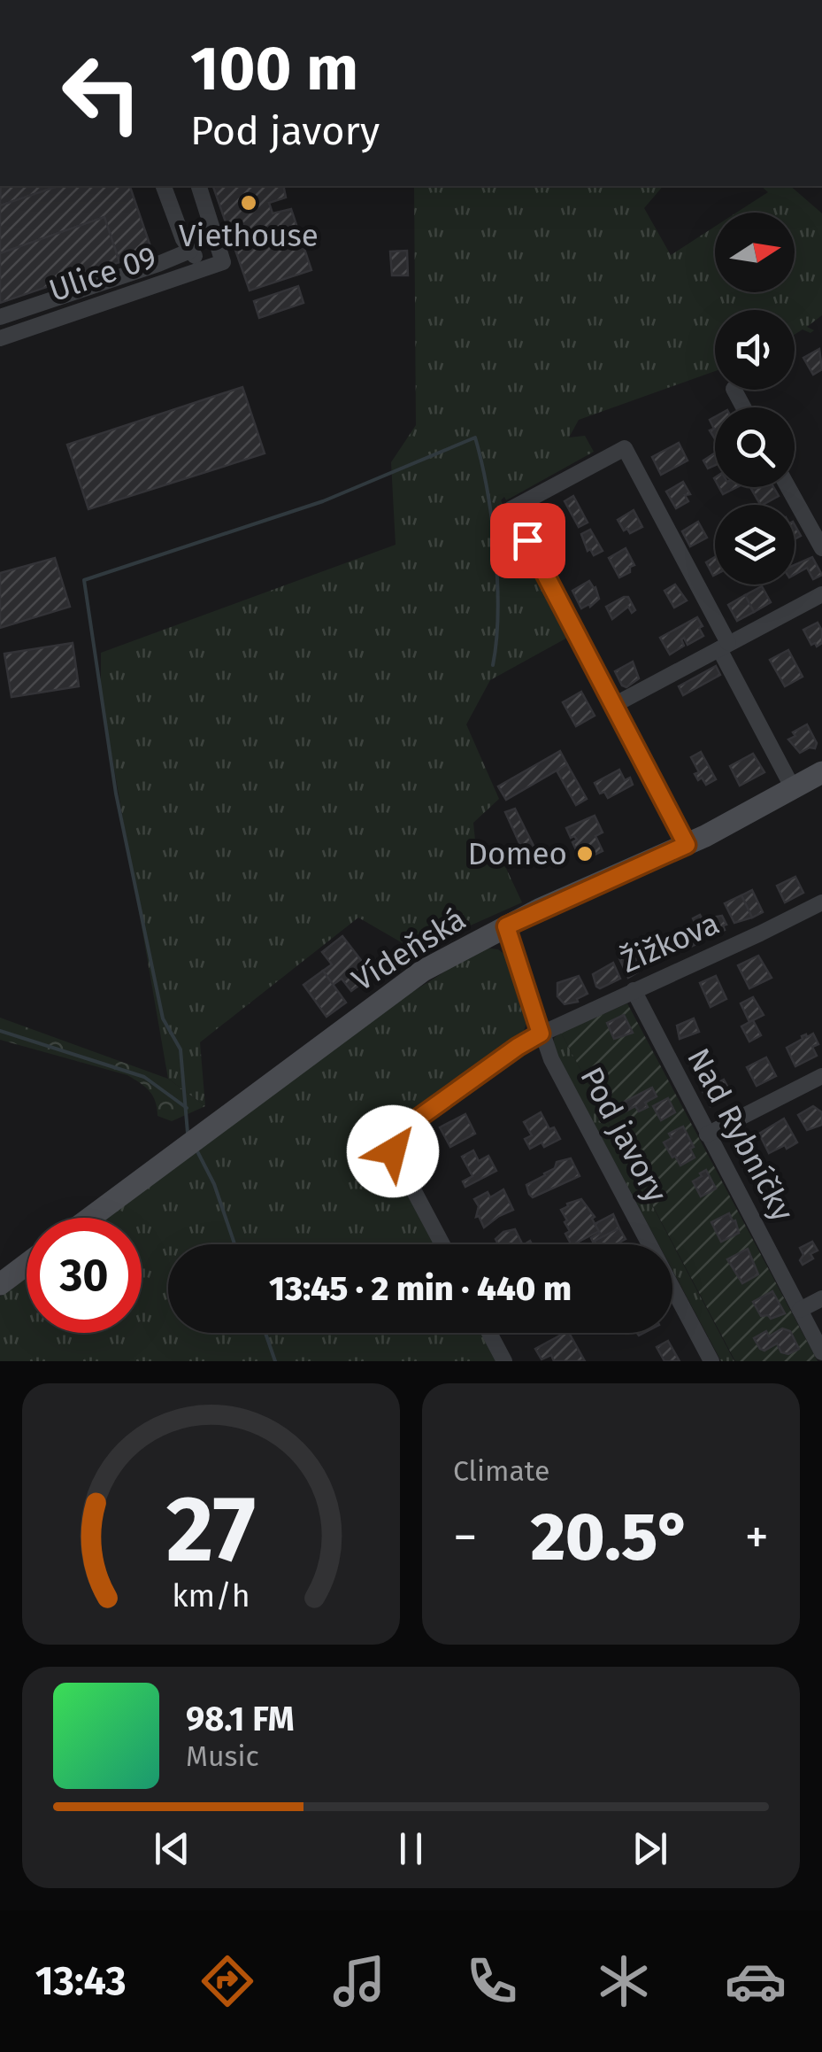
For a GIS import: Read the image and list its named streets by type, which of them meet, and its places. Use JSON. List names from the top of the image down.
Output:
{
  "streets": {
    "main road": ["Vídeňská"],
    "street": [
      "Ulice 09",
      "Žižkova",
      "Pod javory",
      "Nad Rybníčky"
    ]
  },
  "crossings": [
    ["Žižkova", "Pod javory"],
    ["Žižkova", "Nad Rybníčky"],
    ["Vídeňská", "Pod javory"]
  ],
  "places": ["Viethouse", "Domeo"],
  "north": "right",
  "page": {
    "turn": ["100 m", "Pod javory"],
    "limit": "30",
    "trip": "13:45 · 2 min · 440 m",
    "tile": "Climate",
    "heat": ["−", "20.5°", "+"],
    "song": ["98.1 FM", "Music"],
    "tabs": "13:43",
    "gauge": ["27", "km/h"]
  }
}
